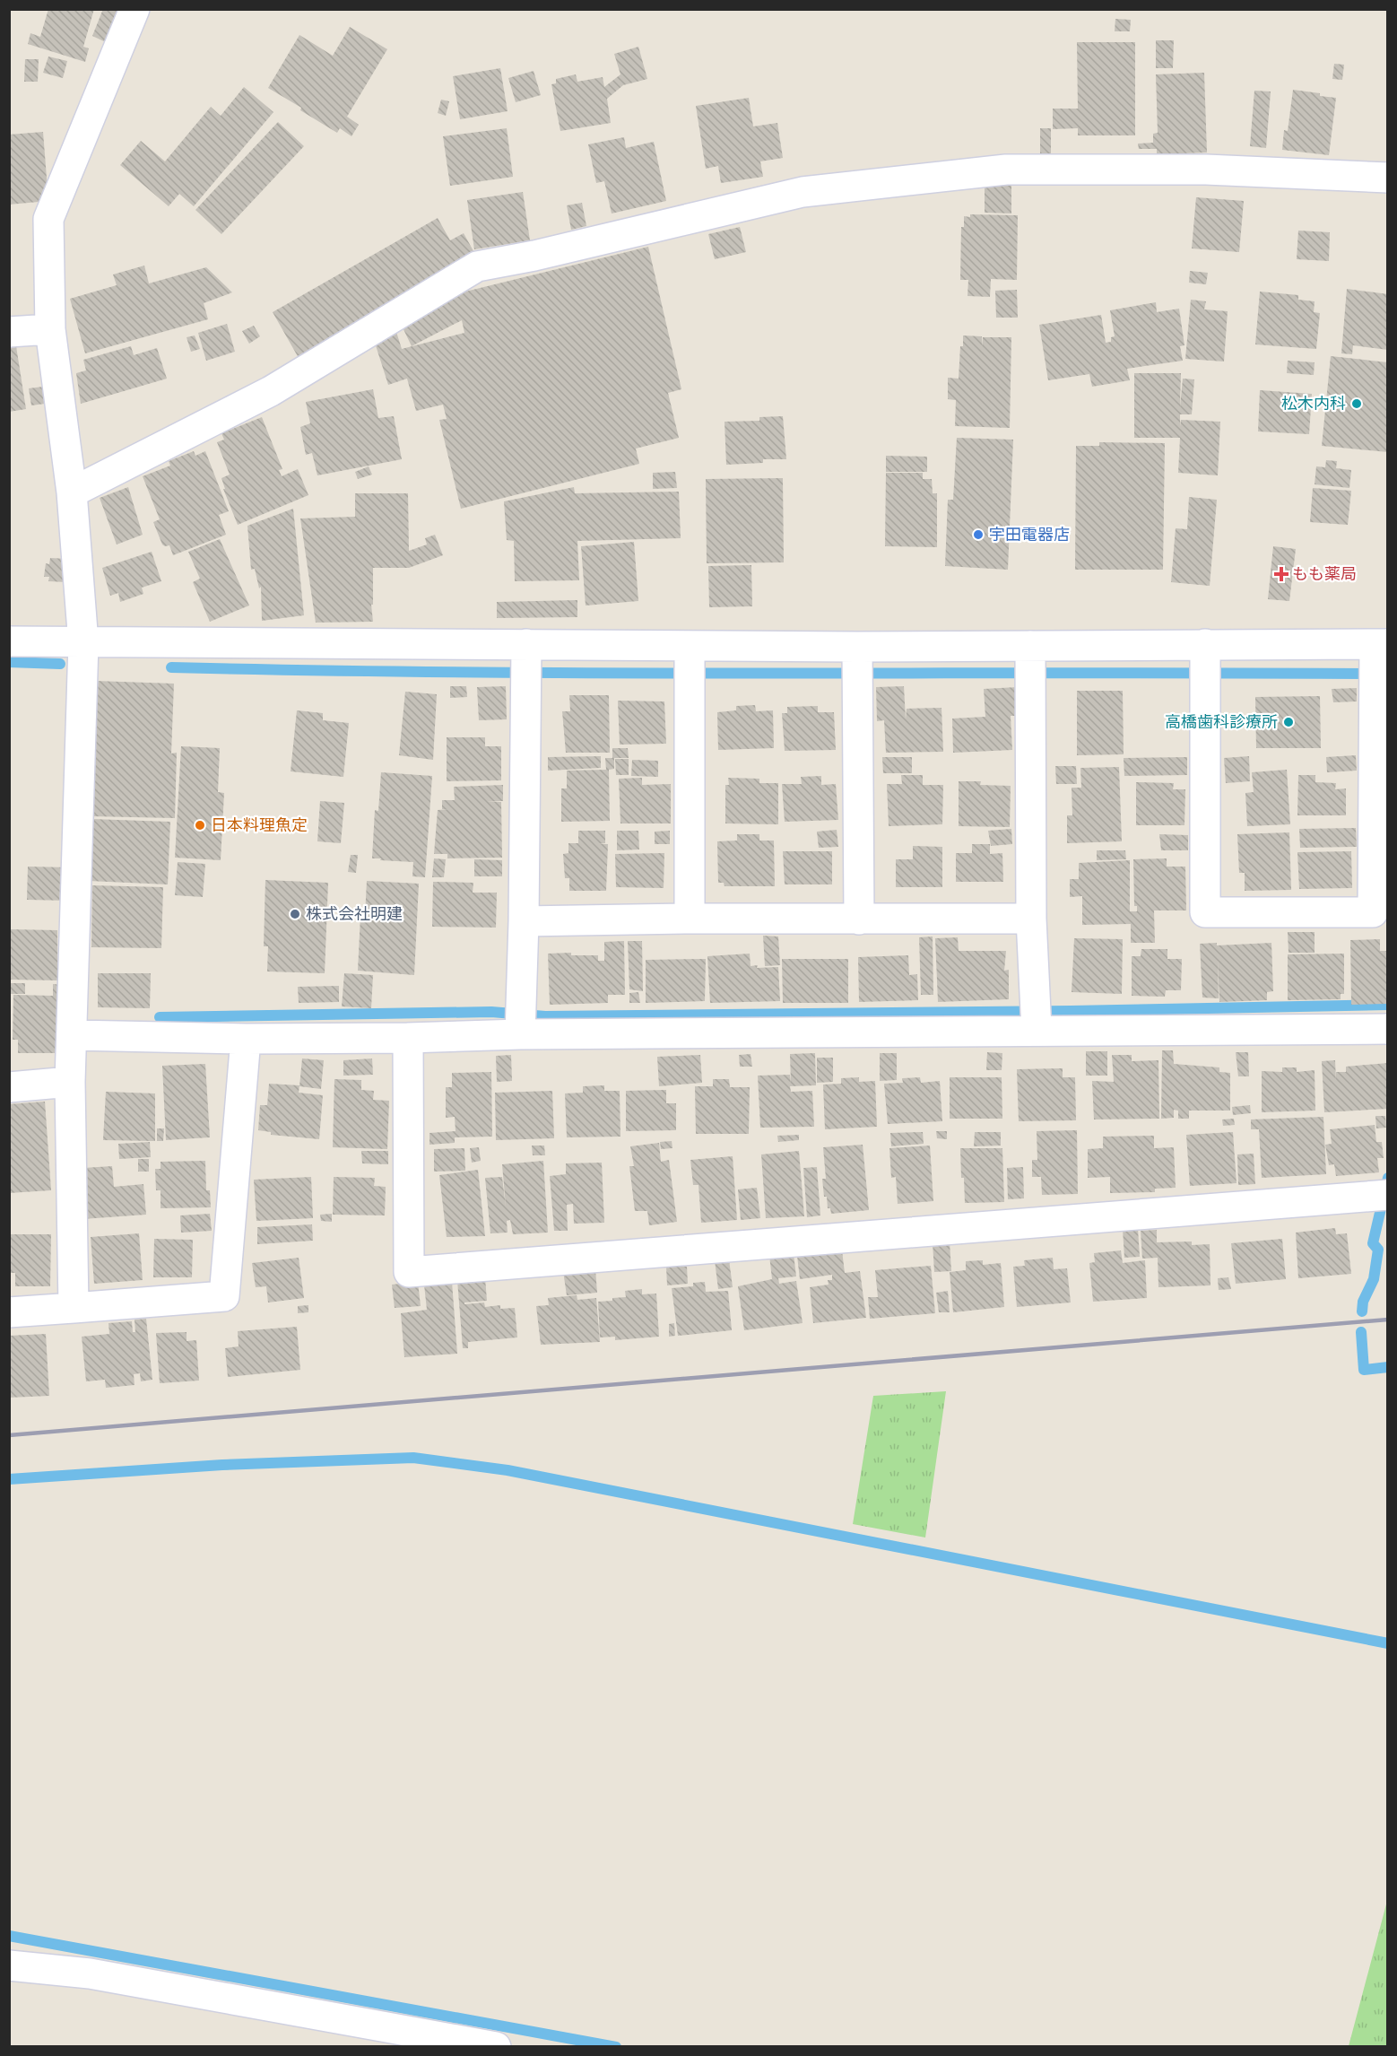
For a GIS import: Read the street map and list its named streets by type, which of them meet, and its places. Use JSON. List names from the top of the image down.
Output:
{
  "places": {
    "other": [
      "松木内科",
      "宇田電器店",
      "高橋歯科診療所",
      "日本料理魚定",
      "株式会社明建"
    ],
    "health": ["もも薬局"]
  }
}
